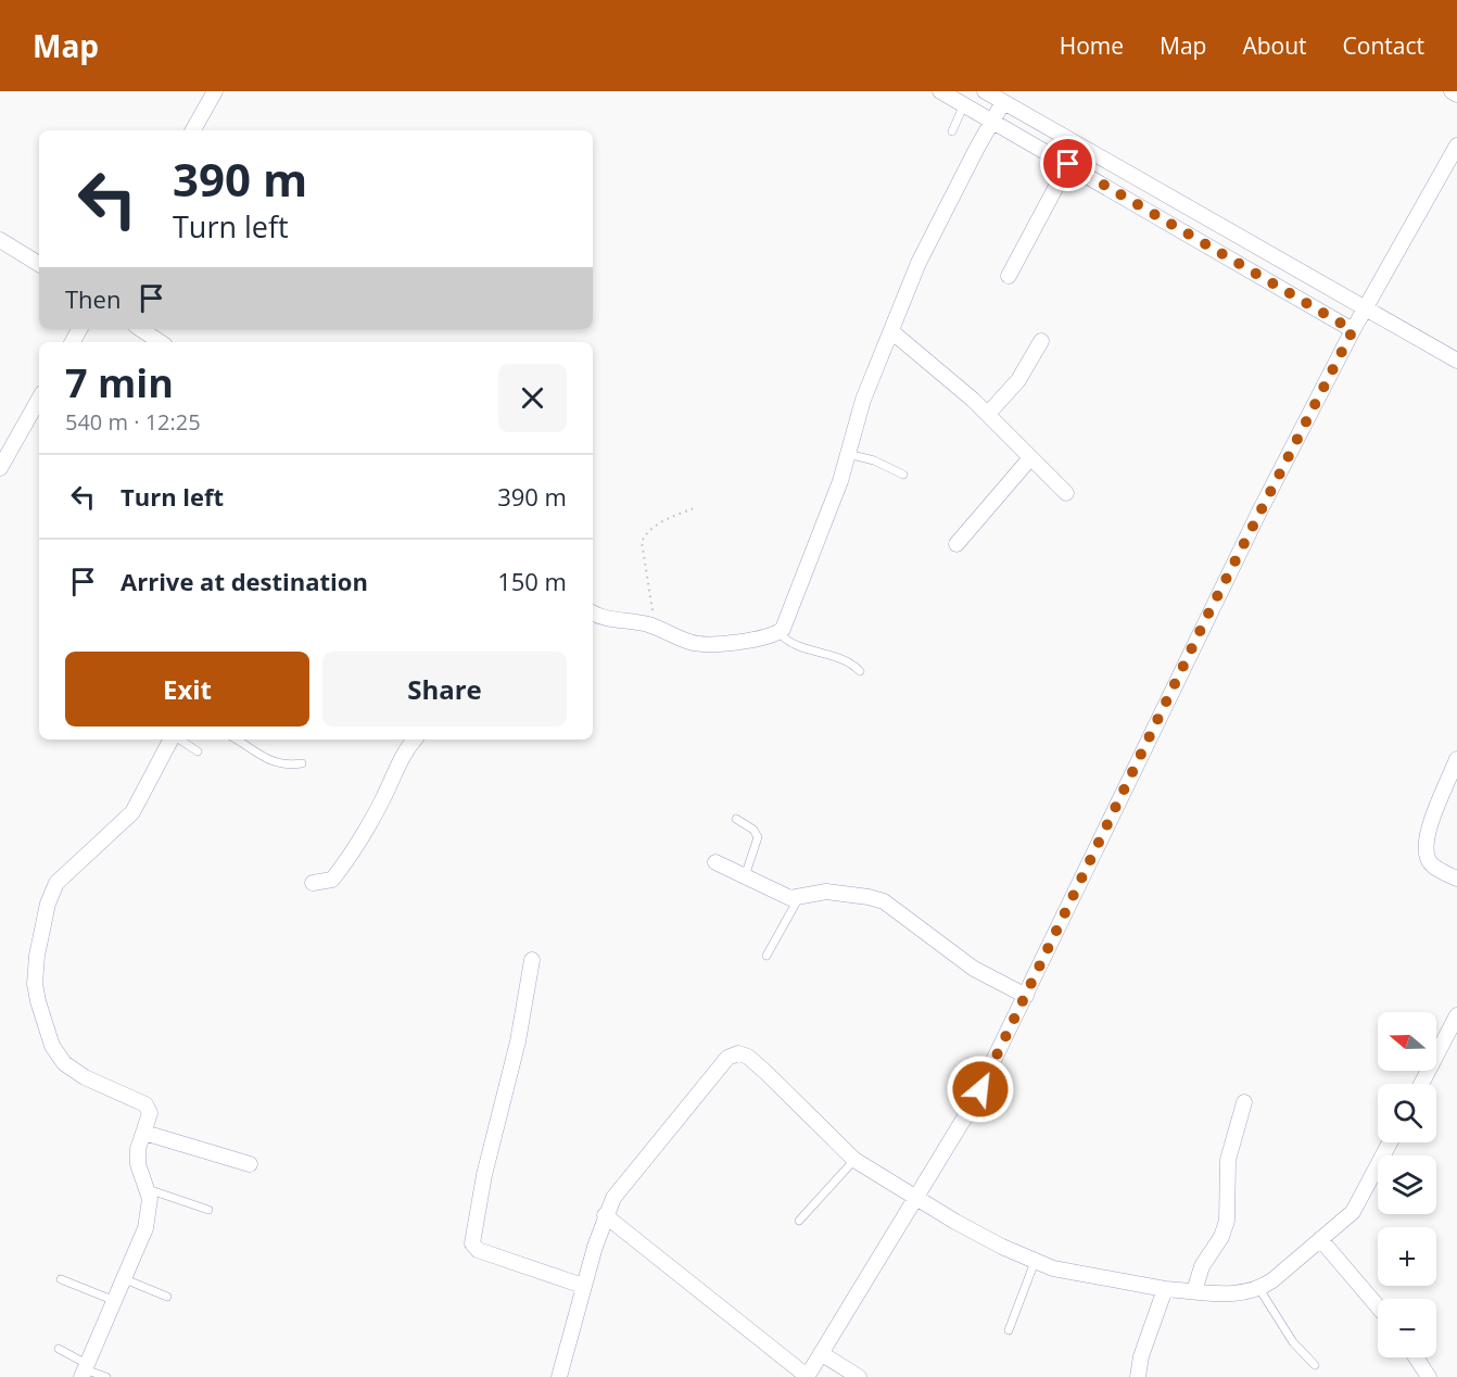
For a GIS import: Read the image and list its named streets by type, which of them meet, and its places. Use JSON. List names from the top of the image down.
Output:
{
  "north": "left",
  "page": {
    "header": "Map",
    "nav": [
      "Home",
      "Map",
      "About",
      "Contact"
    ],
    "turn": ["390 m", "Turn left"],
    "then": "Then",
    "heading": ["7 min", "540 m · 12:25"],
    "list": [
      {
        "name": "Turn left",
        "value": "390 m"
      },
      {
        "name": "Arrive at destination",
        "value": "150 m"
      }
    ],
    "buttons": ["Exit", "Share"],
    "map_buttons": ["+", "−"]
  }
}
